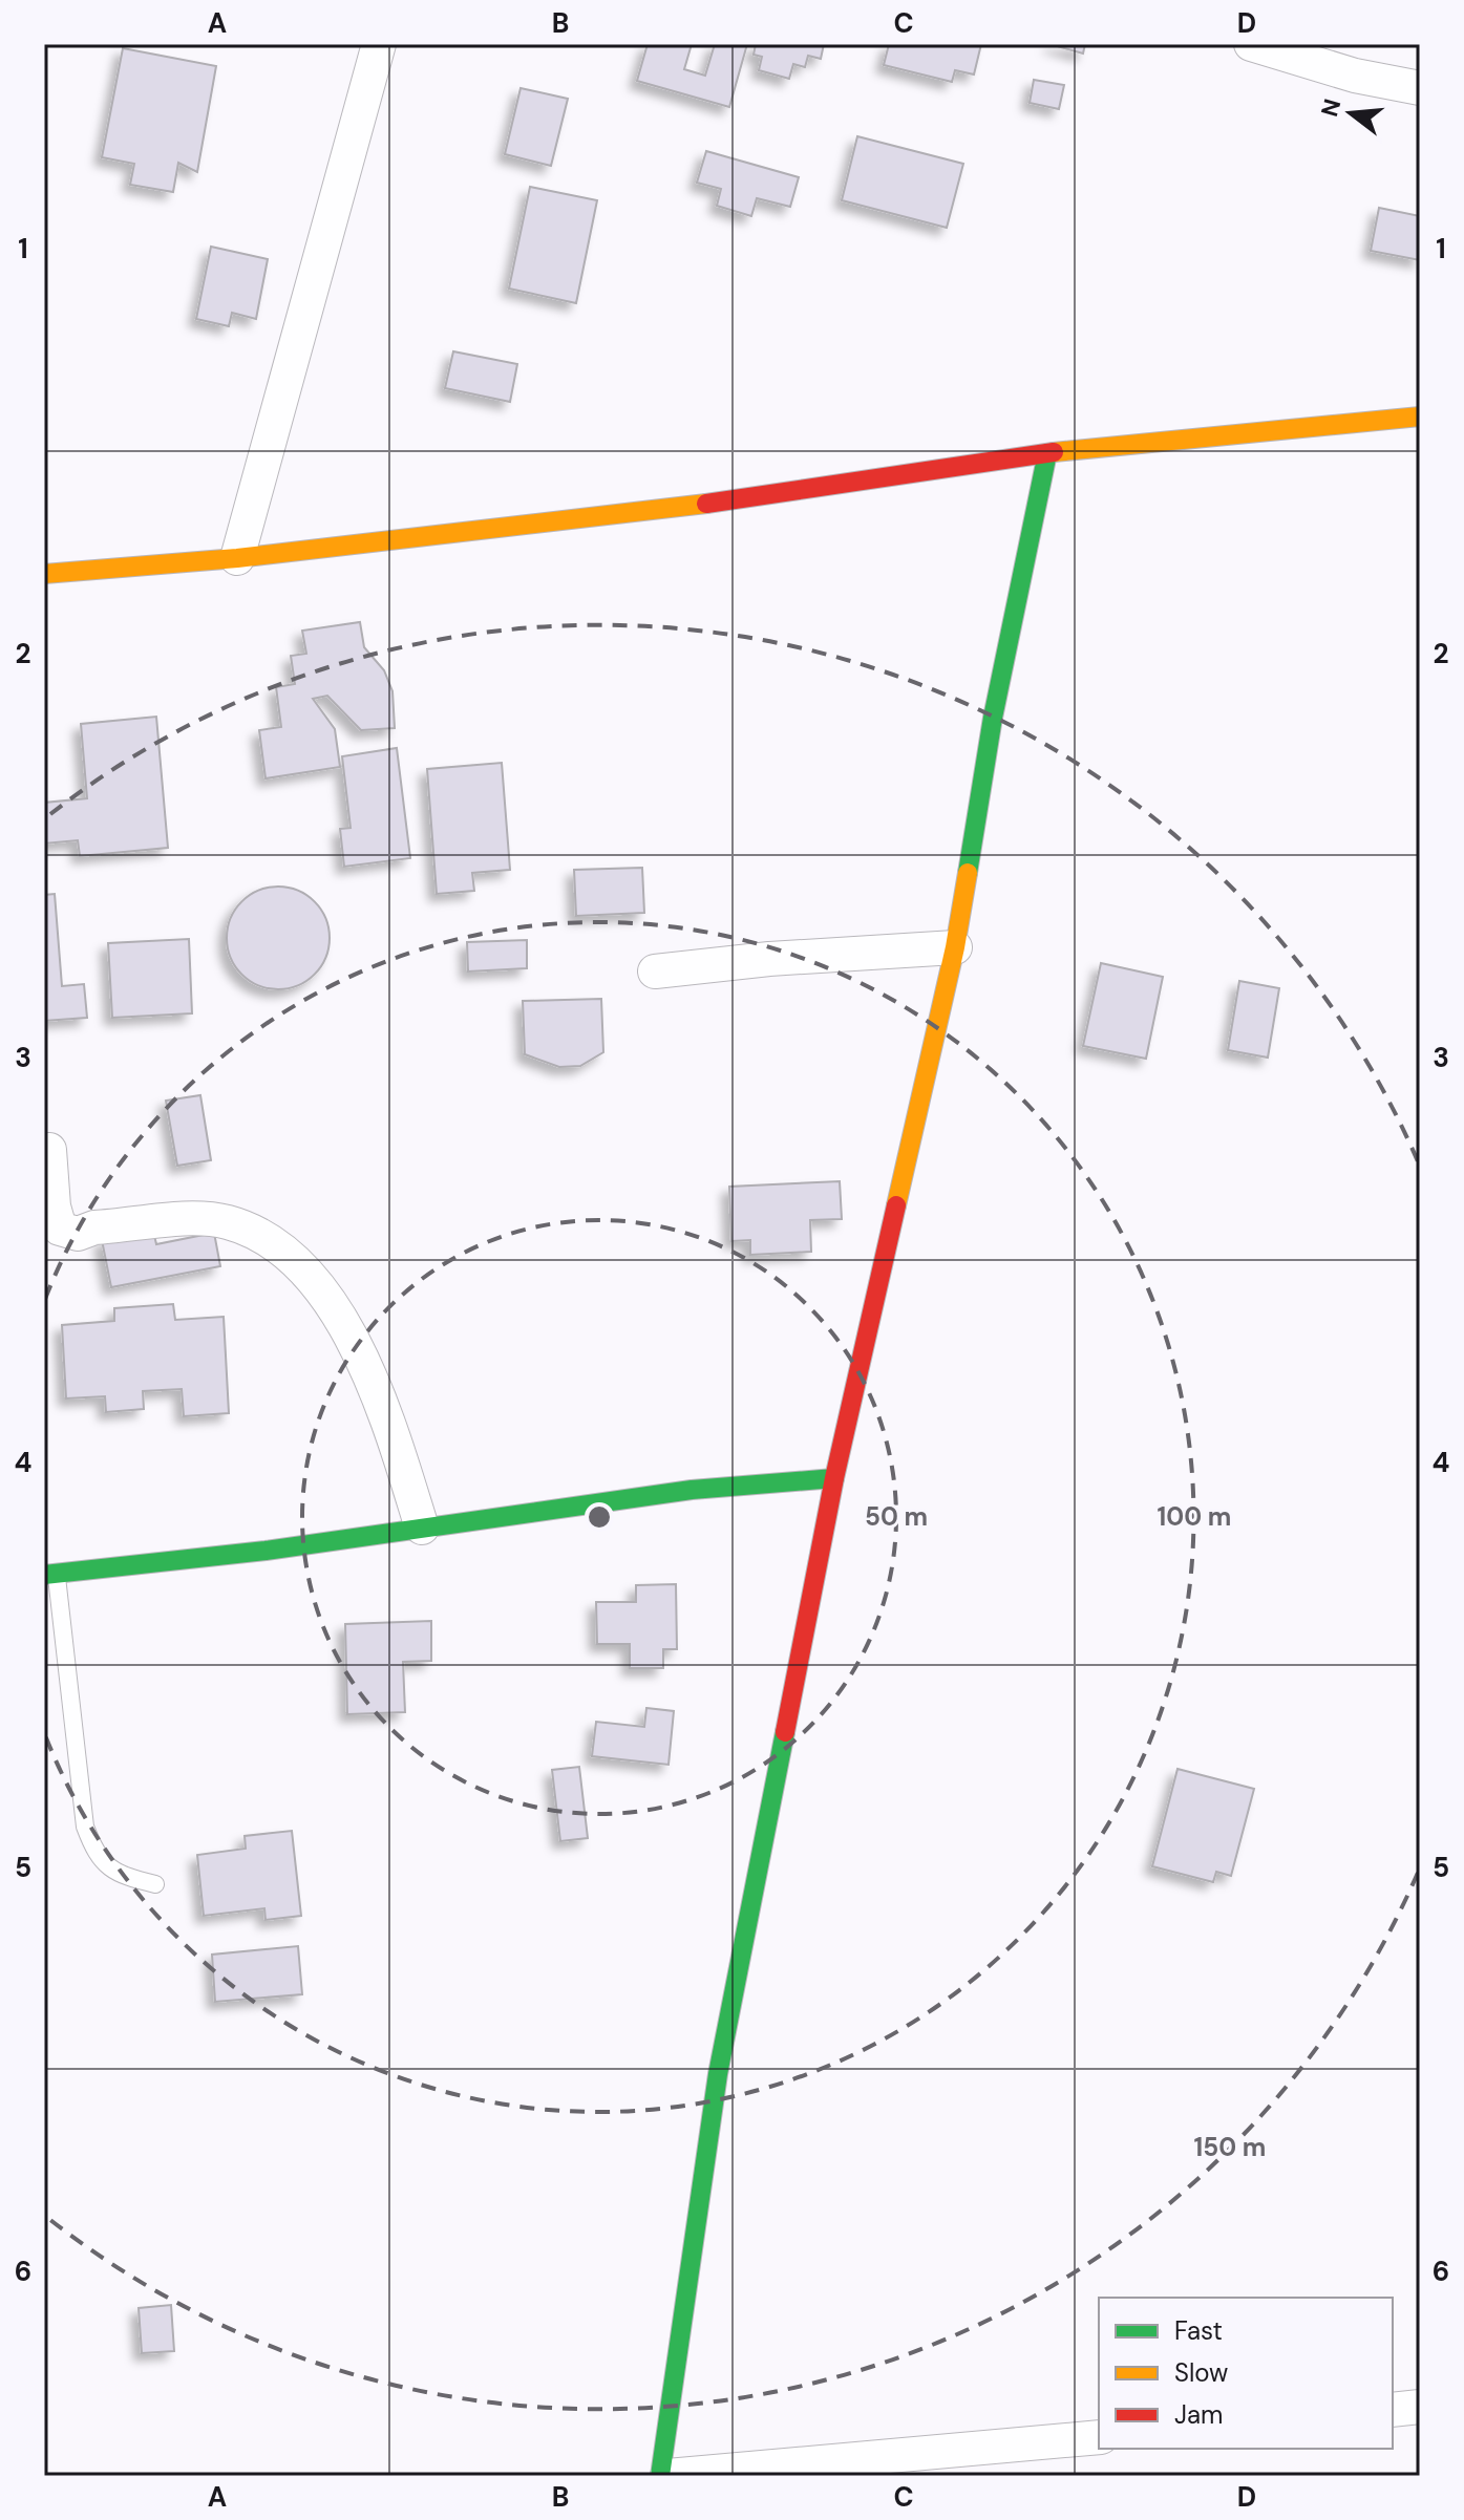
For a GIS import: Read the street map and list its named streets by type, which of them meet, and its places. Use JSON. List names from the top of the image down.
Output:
{
  "legend": ["Fast", "Slow", "Jam"],
  "north": "left",
  "grid": {
    "columns": [
      "A",
      "B",
      "C",
      "D"
    ],
    "rows": [
      "1",
      "2",
      "3",
      "4",
      "5",
      "6"
    ]
  },
  "rings": ["50 m", "100 m", "150 m"]
}
